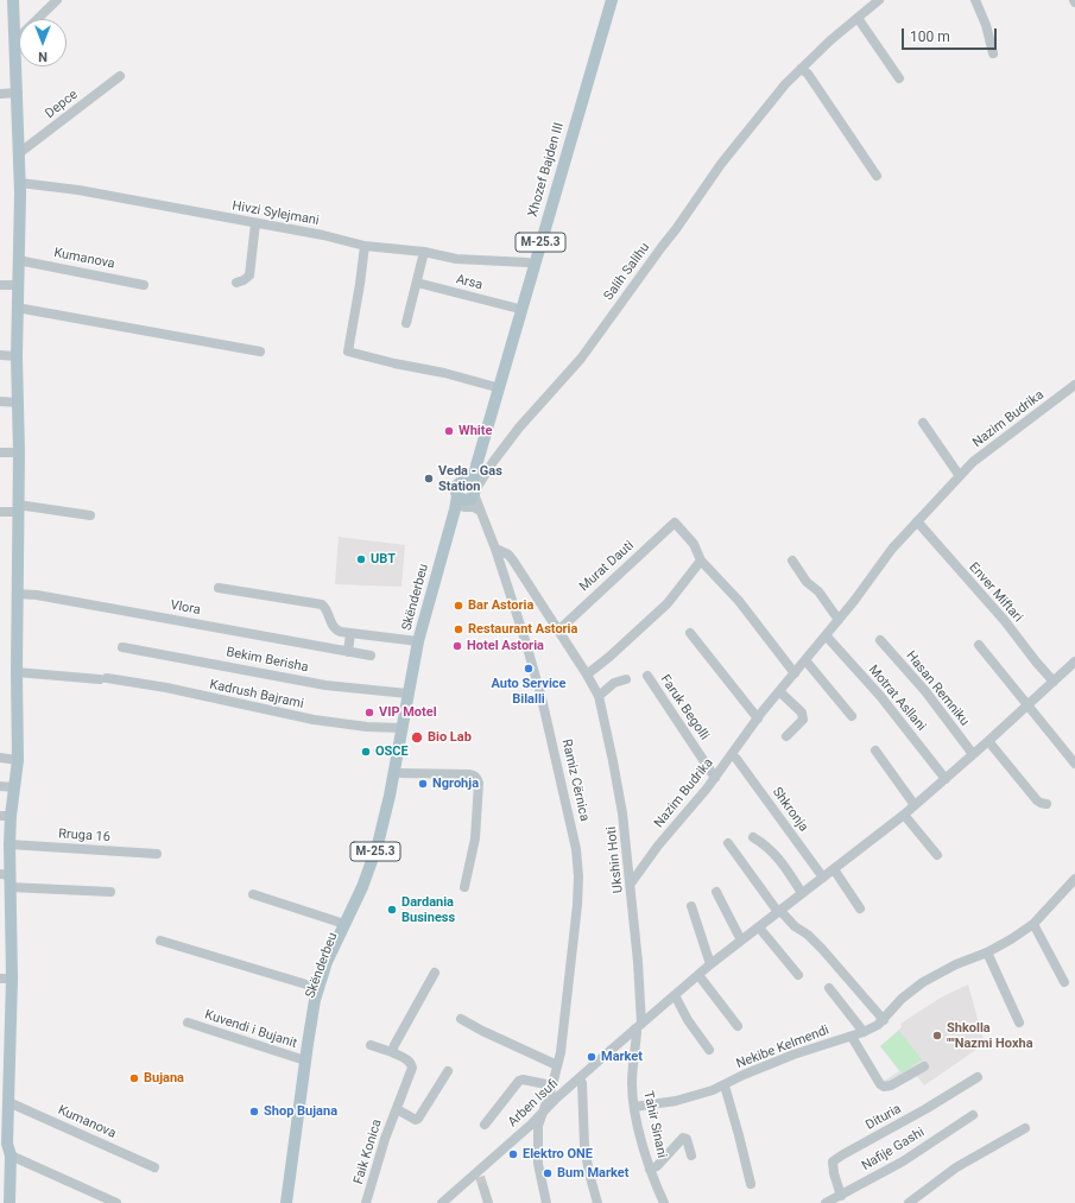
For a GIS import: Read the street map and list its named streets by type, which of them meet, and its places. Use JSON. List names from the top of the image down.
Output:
{
  "streets": {
    "main road": ["Xhozef Bajden III", "M-25.3", "Skënderbeu"],
    "street": [
      "Depce",
      "Hivzi Sylejmani",
      "Kumanova",
      "Salih Salihu",
      "Arsa",
      "Nazim Budrika",
      "Murat Dauti",
      "Enver Miftari",
      "Vlora",
      "Bekim Berisha",
      "Hasan Remniku",
      "Kadrush Bajrami",
      "Motrat Asllani",
      "Faruk Begolli",
      "Ramiz Cërnica",
      "Shkronja",
      "Rruga 16",
      "Ukshin Hoti",
      "Kuvendi i Bujanit",
      "Nekibe Kelmendi",
      "Arben Isufi",
      "Dituria",
      "Tahir Sinani",
      "Nafije Gashi",
      "Faik Konica"
    ]
  },
  "crossings": [
    ["Xhozef Bajden III", "Hivzi Sylejmani"],
    ["Xhozef Bajden III", "Salih Salihu"],
    ["Xhozef Bajden III", "Arsa"],
    ["Xhozef Bajden III", "Skënderbeu"],
    ["Xhozef Bajden III", "Ramiz Cërnica"],
    ["Salih Salihu", "Skënderbeu"],
    ["Salih Salihu", "Ramiz Cërnica"],
    ["Nazim Budrika", "Enver Miftari"],
    ["Nazim Budrika", "Motrat Asllani"],
    ["Nazim Budrika", "Faruk Begolli"],
    ["Nazim Budrika", "Ukshin Hoti"],
    ["Murat Dauti", "Ukshin Hoti"],
    ["Skënderbeu", "Bekim Berisha"],
    ["Skënderbeu", "Kadrush Bajrami"],
    ["Skënderbeu", "Ramiz Cërnica"],
    ["Skënderbeu", "Kuvendi i Bujanit"],
    ["Ramiz Cërnica", "Ukshin Hoti"],
    ["Ramiz Cërnica", "Arben Isufi"],
    ["Ukshin Hoti", "Arben Isufi"],
    ["Ukshin Hoti", "Tahir Sinani"],
    ["Nekibe Kelmendi", "Tahir Sinani"],
    ["Arben Isufi", "Tahir Sinani"],
    ["Dituria", "Nafije Gashi"]
  ],
  "places": [
    "White",
    "Veda - Gas Station",
    "UBT",
    "Bar Astoria",
    "Restaurant Astoria",
    "Hotel Astoria",
    "Auto Service Bilalli",
    "VIP Motel",
    "Bio Lab",
    "OSCE",
    "Ngrohja",
    "Dardania Business",
    "Shkolla \"\"Nazmi Hoxha",
    "Market",
    "Bujana",
    "Shop Bujana",
    "Elektro ONE",
    "Bum Market"
  ],
  "scale_bar": "100 m",
  "north": "bottom"
}
